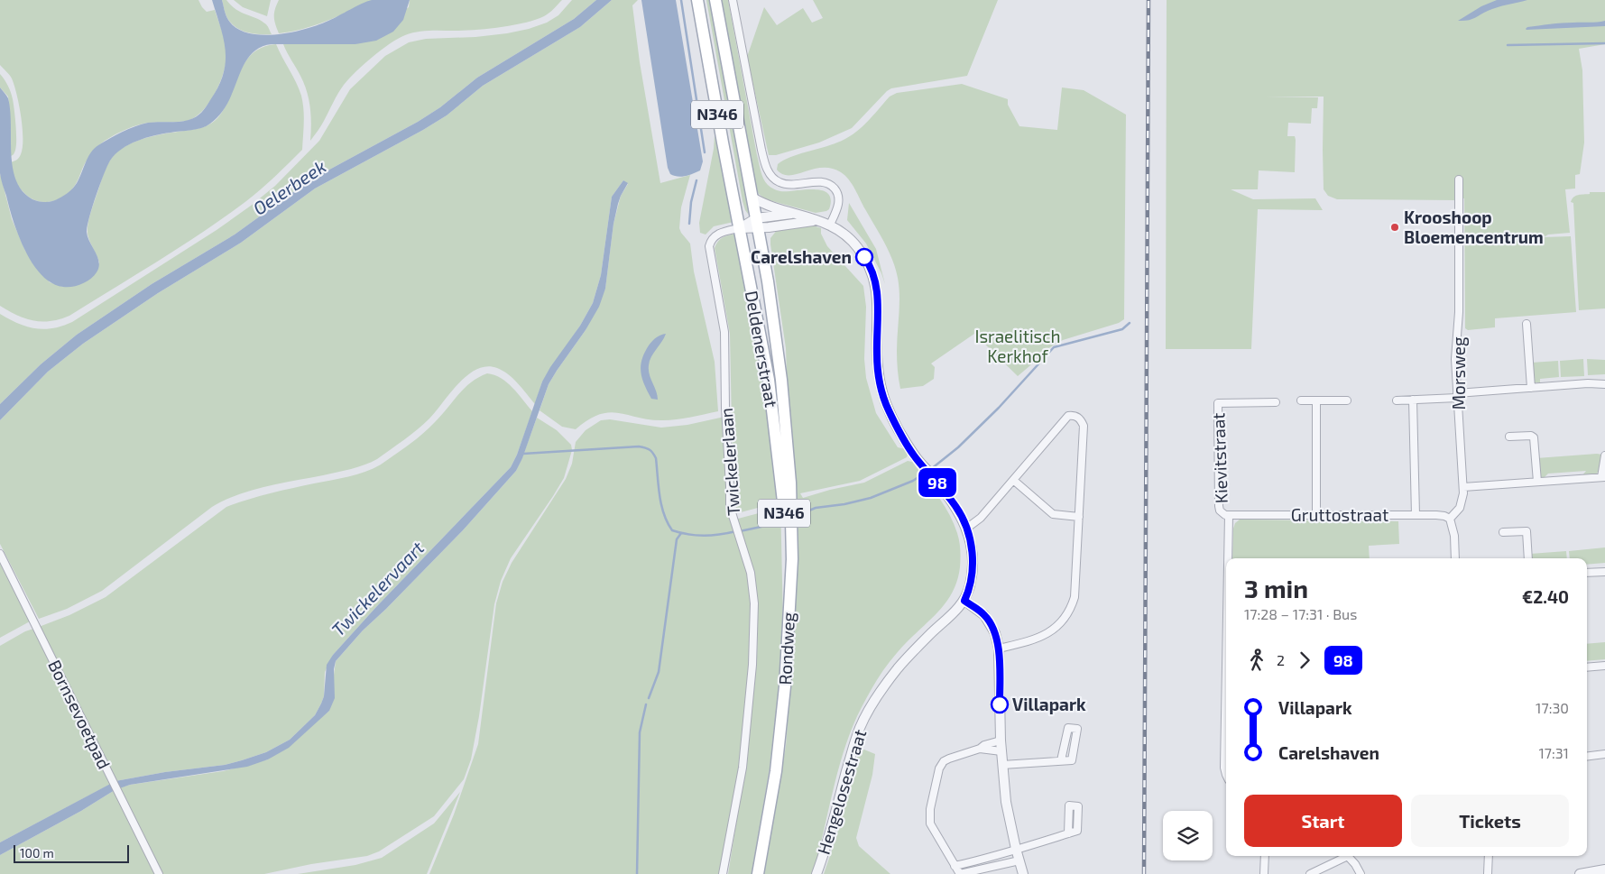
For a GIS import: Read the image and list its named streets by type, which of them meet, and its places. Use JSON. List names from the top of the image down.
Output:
{
  "streets": {
    "main road": ["N346", "Deldenerstraat", "Rondweg"],
    "street": [
      "Morsweg",
      "Kievitstraat",
      "Twickelerlaan",
      "Gruttostraat",
      "Bornsevoetpad",
      "Hengelosestraat"
    ]
  },
  "crossings": [
    ["Deldenerstraat", "Twickelerlaan"],
    ["Deldenerstraat", "Rondweg"],
    ["Deldenerstraat", "Hengelosestraat"],
    ["Morsweg", "Gruttostraat"],
    ["Kievitstraat", "Gruttostraat"]
  ],
  "water": ["Oelerbeek", "Twickelervaart"],
  "parks": ["Israelitisch Kerkhof"],
  "places": ["Krooshoop Bloemencentrum", "Carelshaven", "Villapark"],
  "lines": ["bus line 98"],
  "scale_bar": "100 m",
  "page": {
    "on_map": "98",
    "heading": ["3 min", "17:28 – 17:31 · Bus", "€2.40"],
    "legs": ["2", "98"],
    "list": [
      {
        "name": "Villapark",
        "value": "17:30"
      },
      {
        "name": "Carelshaven",
        "value": "17:31"
      }
    ],
    "buttons": ["Start", "Tickets"],
    "scale": "100 m"
  }
}
